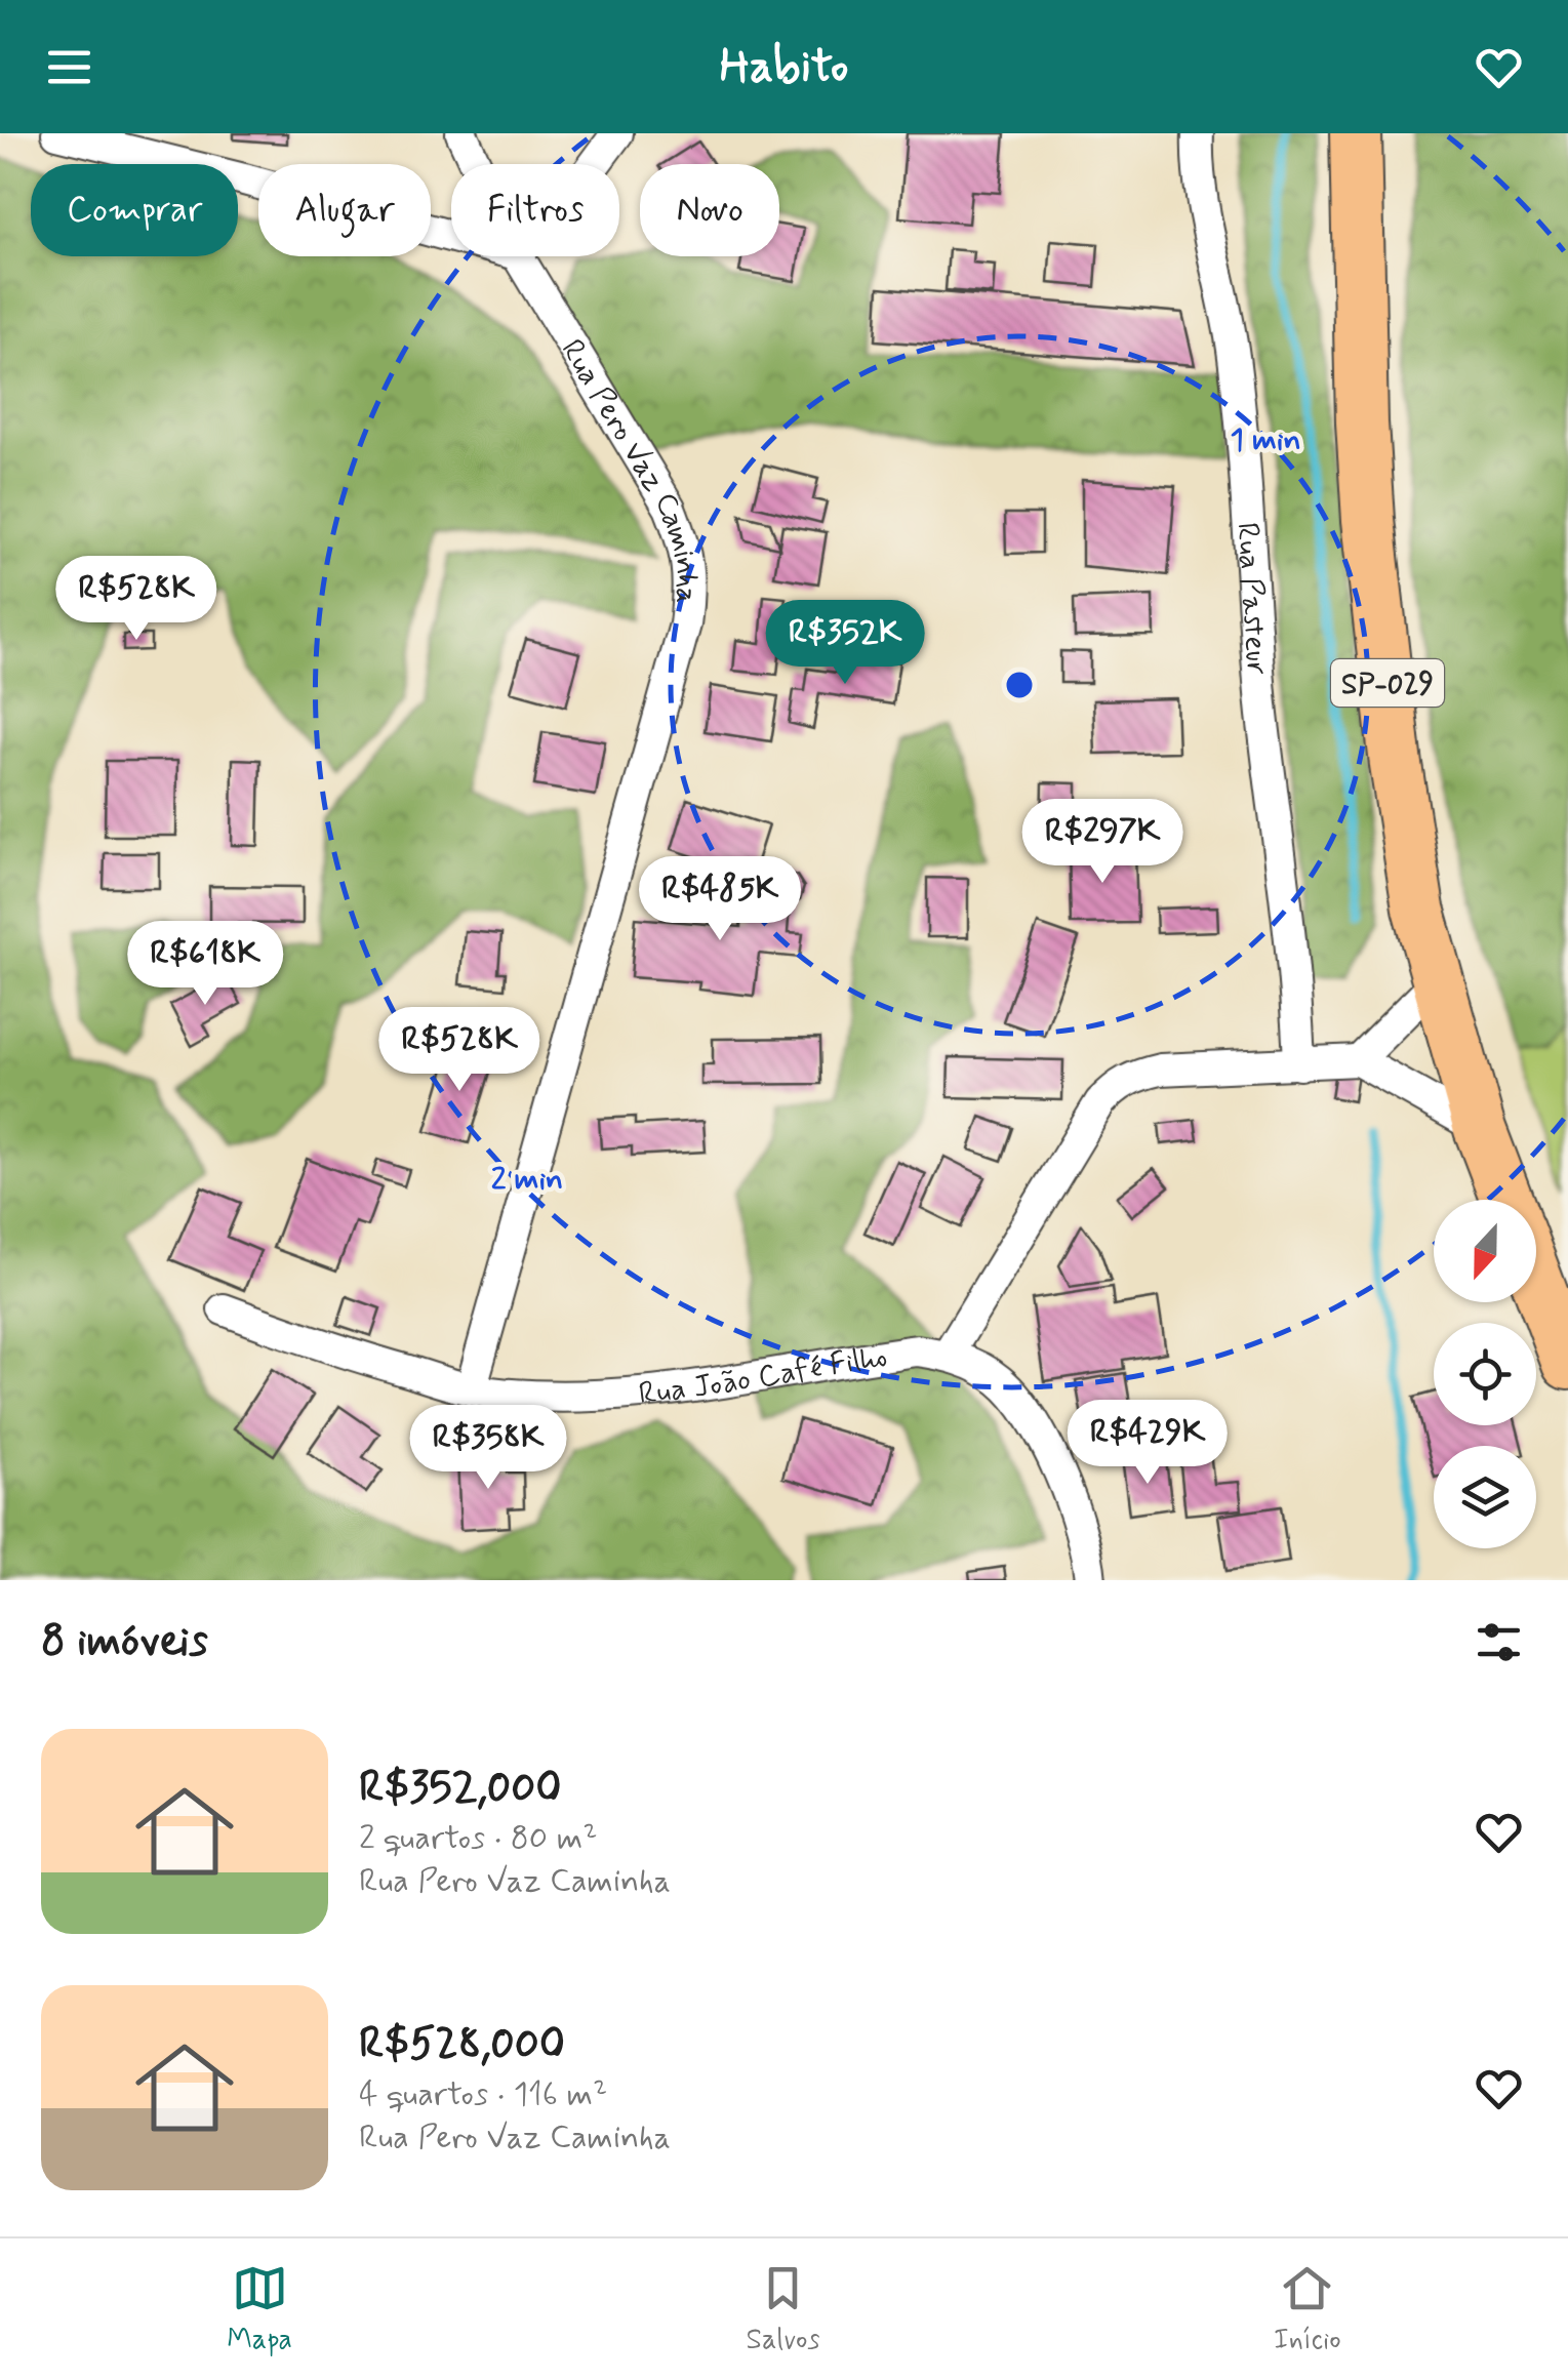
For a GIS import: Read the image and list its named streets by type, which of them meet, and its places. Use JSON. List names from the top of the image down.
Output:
{
  "streets": {
    "highway": ["SP-029"],
    "street": ["Rua Pero Vaz Caminha", "Rua Pasteur", "Rua João Café Filho"]
  },
  "crossings": [
    ["Rua Pero Vaz Caminha", "Rua João Café Filho"]
  ],
  "north": "bottom",
  "page": {
    "header": "Habito",
    "chip": [
      "Comprar",
      "Alugar",
      "Filtros",
      "Novo"
    ],
    "price": [
      "R$528K",
      "R$352K",
      "R$297K",
      "R$485K",
      "R$618K",
      "R$528K",
      "R$429K",
      "R$358K"
    ],
    "heading": "8 imóveis",
    "list": [
      {
        "name": "R$352,000",
        "note": "2 quartos · 80 m² · Rua Pero Vaz Caminha"
      },
      {
        "name": "R$528,000",
        "note": "4 quartos · 116 m² · Rua Pero Vaz Caminha"
      }
    ],
    "tabs": ["Mapa", "Salvos", "Início"]
  },
  "rings": ["1 min", "2 min"]
}
